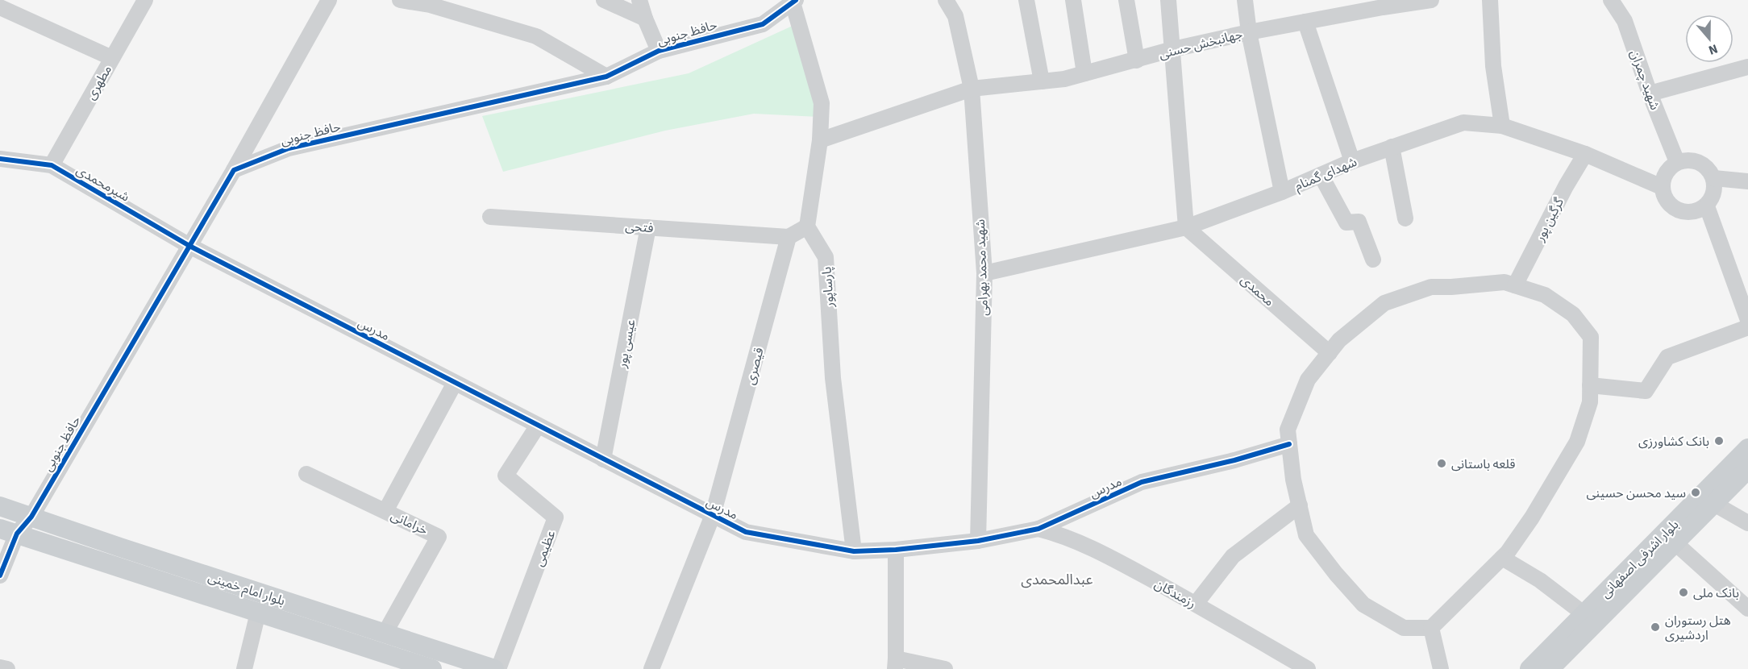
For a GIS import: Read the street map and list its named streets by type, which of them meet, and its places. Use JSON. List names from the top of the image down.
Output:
{
  "streets": {
    "main road": ["بلوار اشرفی اصفهانی", "بلوار امام خمینی"],
    "street": [
      "حافظ جنوبی",
      "جهانبخش حسنی",
      "شهید چمران",
      "مطهری",
      "شهدای گمنام",
      "شیرمحمدی",
      "گرگین پور",
      "فتحی",
      "شهید محمد بهرامی",
      "پارساپور",
      "محمدی",
      "مدرس",
      "عیسی پور",
      "قیصری",
      "خرامانی",
      "عظیمی",
      "رزمندگان"
    ]
  },
  "crossings": [
    ["حافظ جنوبی", "شیرمحمدی"],
    ["حافظ جنوبی", "مدرس"],
    ["حافظ جنوبی", "بلوار امام خمینی"],
    ["جهانبخش حسنی", "شهید محمد بهرامی"],
    ["شهید چمران", "شهدای گمنام"],
    ["مطهری", "شیرمحمدی"],
    ["شهدای گمنام", "گرگین پور"],
    ["شهدای گمنام", "شهید محمد بهرامی"],
    ["شهدای گمنام", "محمدی"],
    ["شیرمحمدی", "مدرس"],
    ["فتحی", "عیسی پور"],
    ["فتحی", "قیصری"],
    ["شهید محمد بهرامی", "مدرس"],
    ["پارساپور", "مدرس"],
    ["مدرس", "عیسی پور"],
    ["مدرس", "قیصری"],
    ["مدرس", "عظیمی"],
    ["مدرس", "رزمندگان"],
    ["خرامانی", "بلوار امام خمینی"]
  ],
  "districts": ["عبدالمحمدی"],
  "places": [
    "بانک کشاورزی",
    "قلعه باستانی",
    "سید محسن حسینی",
    "بانک ملی",
    "هتل رستوران اردشیری"
  ],
  "north": "bottom"
}
